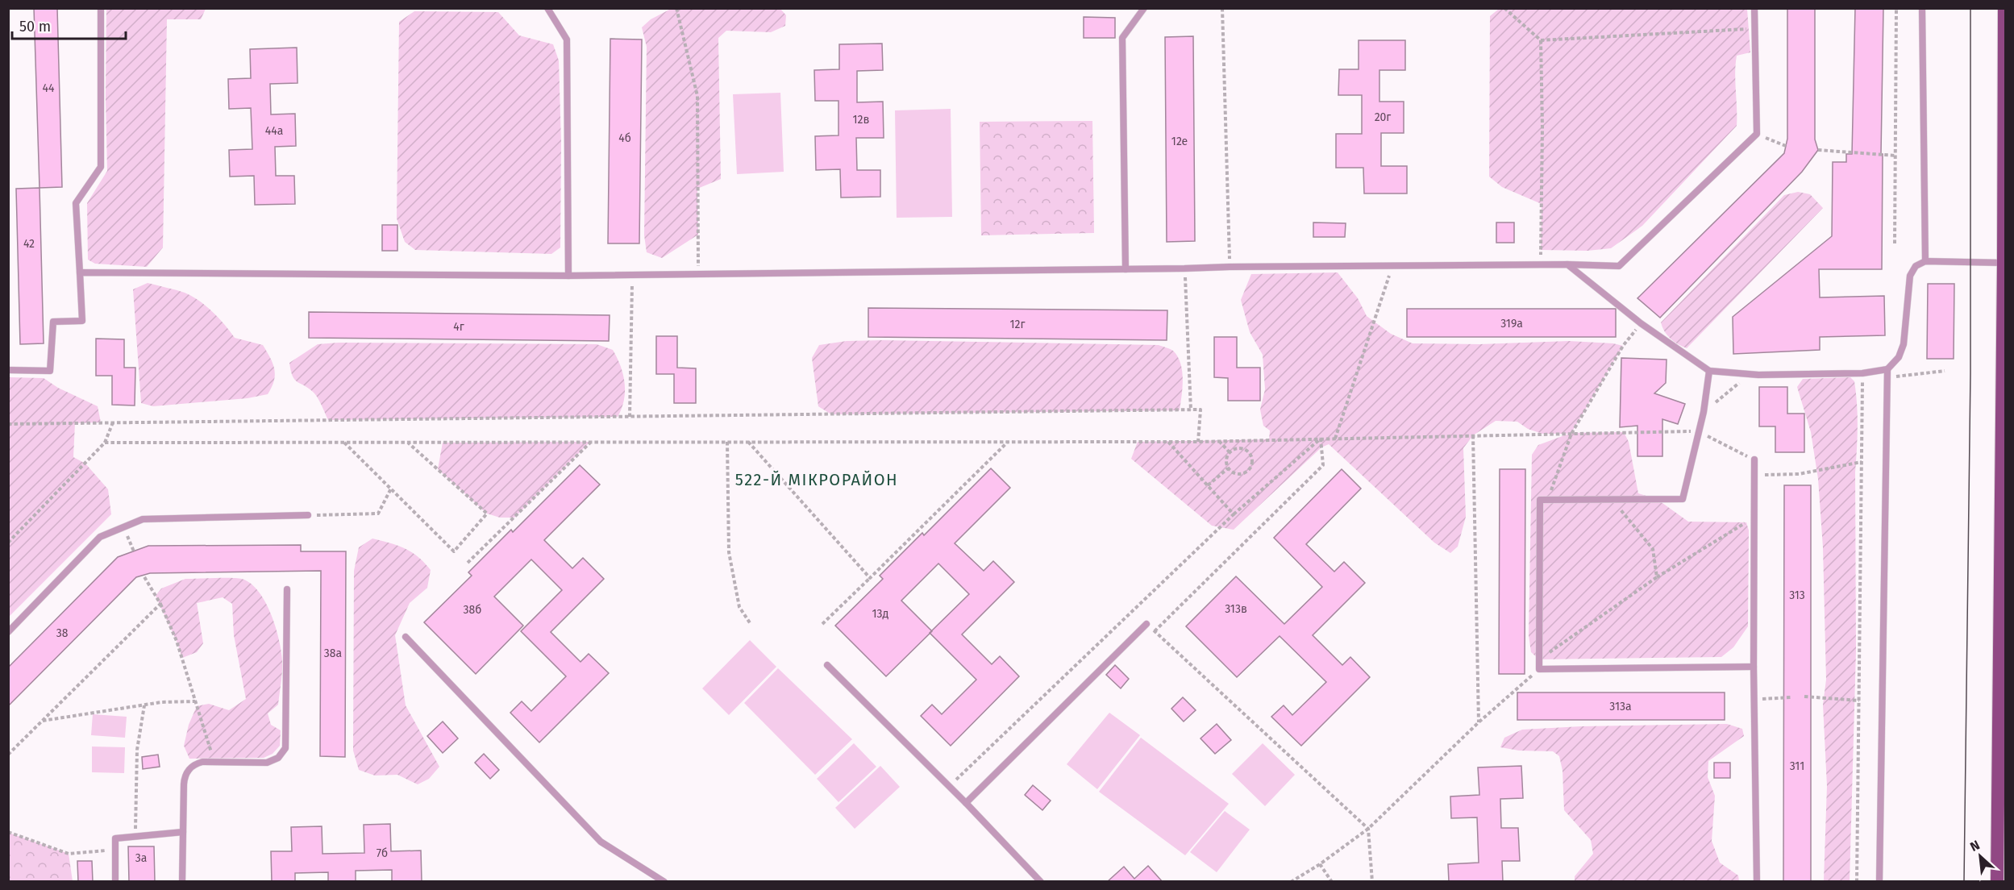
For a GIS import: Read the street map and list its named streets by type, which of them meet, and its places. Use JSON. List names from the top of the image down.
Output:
{
  "districts": ["522-Й МІКРОРАЙОН"],
  "house_numbers": [
    "44",
    "20г",
    "12в",
    "44а",
    "4б",
    "12е",
    "42",
    "319а",
    "12г",
    "4г",
    "313",
    "313в",
    "38б",
    "13д",
    "38",
    "38а",
    "313а",
    "311",
    "7б",
    "3а"
  ],
  "scale_bar": "50 m",
  "north": "top left"
}
